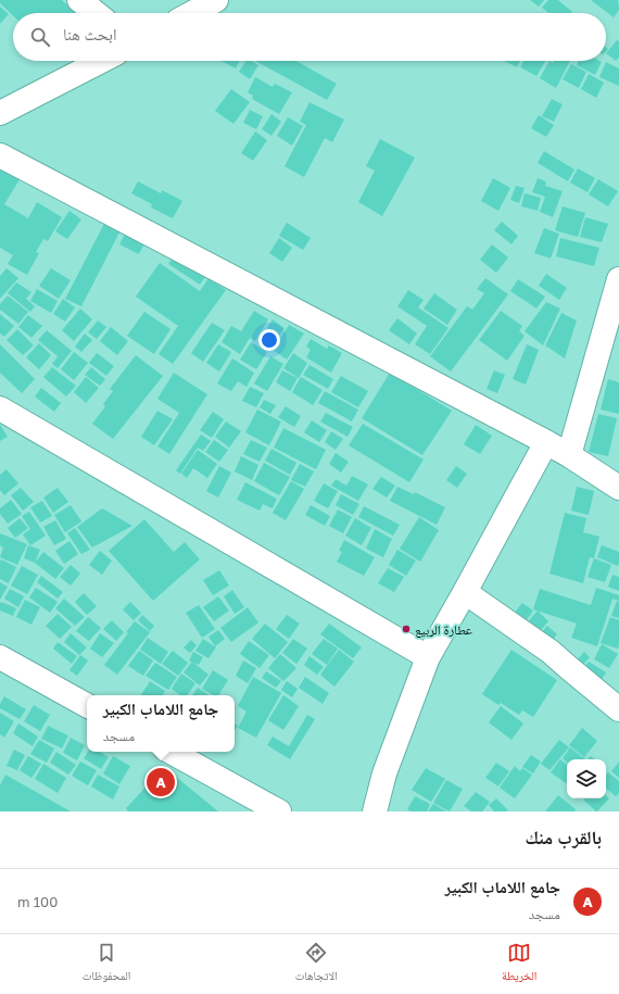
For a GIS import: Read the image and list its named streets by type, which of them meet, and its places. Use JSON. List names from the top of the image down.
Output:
{
  "places": ["عطارة الربيع"],
  "page": {
    "search": "ابحث هنا",
    "popup": ["جامع اللاماب الكبير", "مسجد"],
    "pins": "A",
    "heading": "بالقرب منك",
    "list": [
      {
        "mark": "A",
        "name": "جامع اللاماب الكبير",
        "note": "مسجد",
        "value": "100 m"
      }
    ],
    "nav": ["الخريطة", "الاتجاهات", "المحفوظات"]
  }
}
